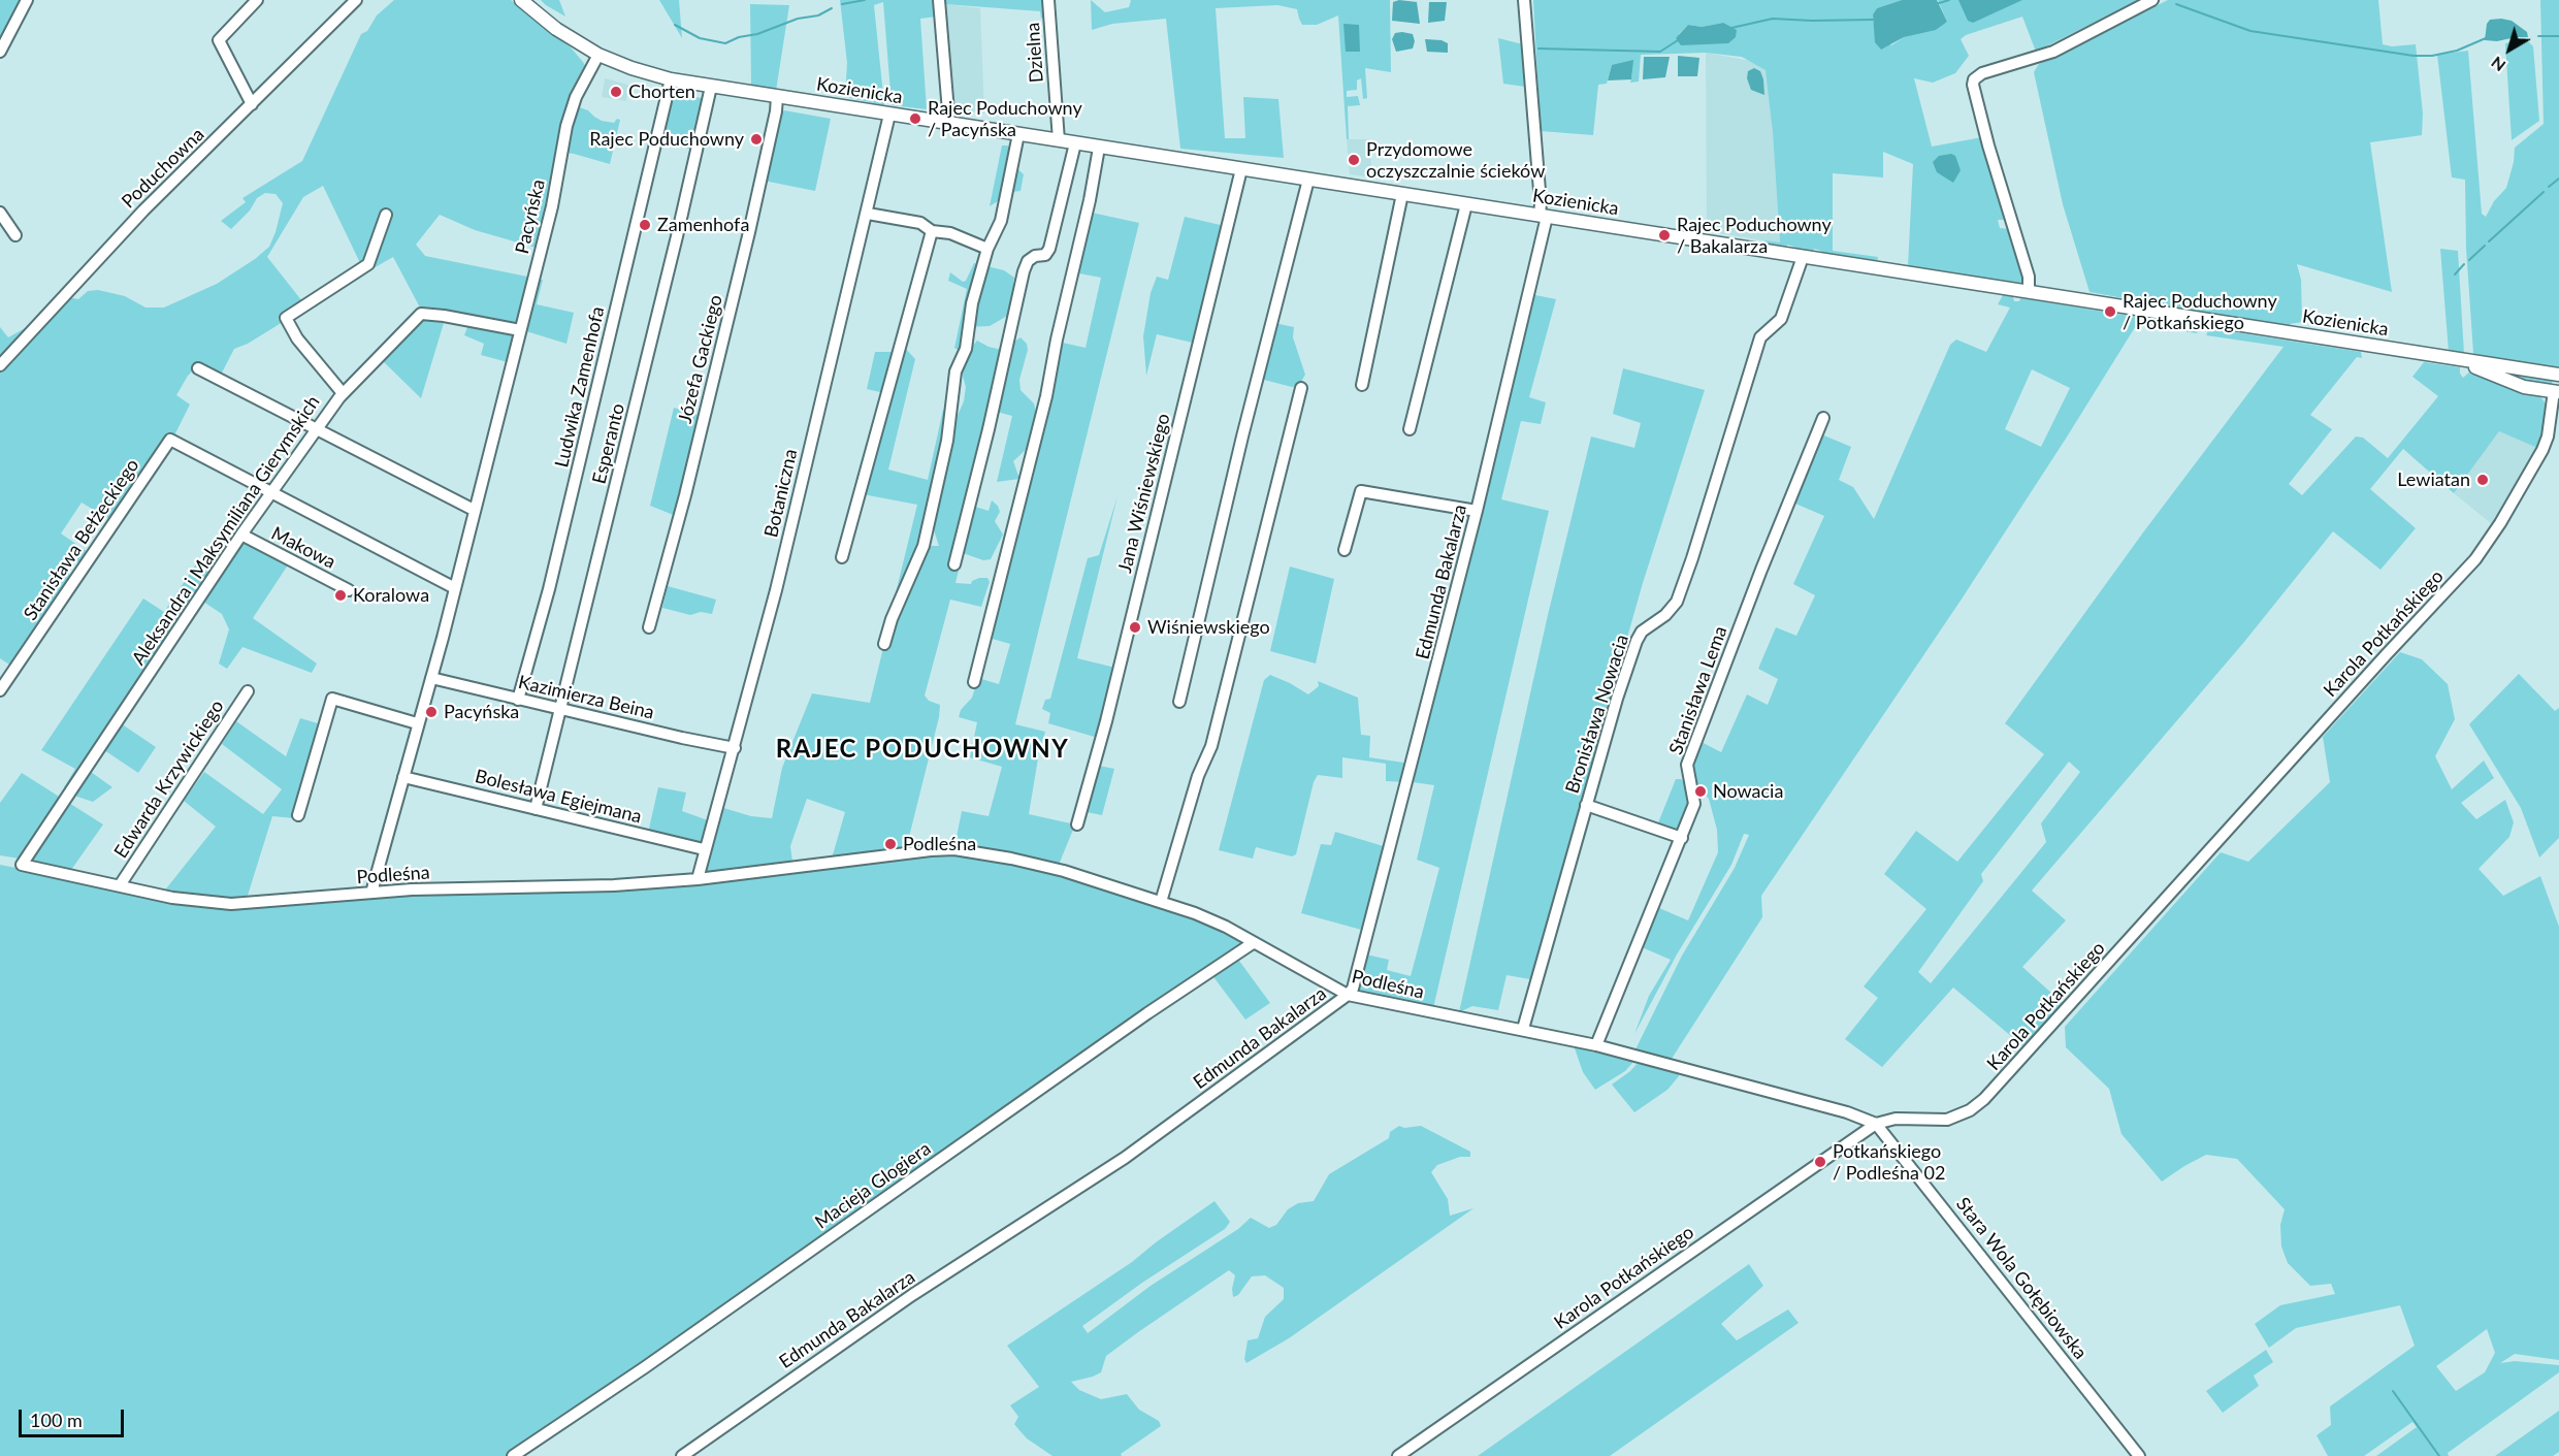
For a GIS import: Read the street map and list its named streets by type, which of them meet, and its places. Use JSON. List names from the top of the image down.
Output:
{
  "streets": {
    "main road": ["Kozienicka"],
    "street": [
      "Dzielna",
      "Poduchowna",
      "Pacyńska",
      "Józefa Gackiego",
      "Ludwika Zamenhofa",
      "Esperanto",
      "Botaniczna",
      "Jana Wiśniewskiego",
      "Aleksandra i Maksymiliana Gierymskich",
      "Stanisława Bełżeckiego",
      "Makowa",
      "Edmunda Bakalarza",
      "Karola Potkańskiego",
      "Stanisława Lema",
      "Kazimierza Beina",
      "Bronisława Nowacia",
      "Edwarda Krzywickiego",
      "Bolesława Egiejmana",
      "Podleśna",
      "Macieja Glogiera",
      "Stara Wola Gołębiowska"
    ]
  },
  "crossings": [
    ["Dzielna", "Kozienicka"],
    ["Kozienicka", "Pacyńska"],
    ["Kozienicka", "Józefa Gackiego"],
    ["Kozienicka", "Ludwika Zamenhofa"],
    ["Kozienicka", "Esperanto"],
    ["Kozienicka", "Botaniczna"],
    ["Kozienicka", "Jana Wiśniewskiego"],
    ["Kozienicka", "Edmunda Bakalarza"],
    ["Kozienicka", "Karola Potkańskiego"],
    ["Kozienicka", "Bronisława Nowacia"],
    ["Pacyńska", "Aleksandra i Maksymiliana Gierymskich"],
    ["Pacyńska", "Kazimierza Beina"],
    ["Pacyńska", "Bolesława Egiejmana"],
    ["Pacyńska", "Podleśna"],
    ["Ludwika Zamenhofa", "Kazimierza Beina"],
    ["Esperanto", "Kazimierza Beina"],
    ["Esperanto", "Bolesława Egiejmana"],
    ["Botaniczna", "Kazimierza Beina"],
    ["Botaniczna", "Bolesława Egiejmana"],
    ["Botaniczna", "Podleśna"],
    ["Aleksandra i Maksymiliana Gierymskich", "Stanisława Bełżeckiego"],
    ["Aleksandra i Maksymiliana Gierymskich", "Makowa"],
    ["Aleksandra i Maksymiliana Gierymskich", "Podleśna"],
    ["Edmunda Bakalarza", "Podleśna"],
    ["Karola Potkańskiego", "Podleśna"],
    ["Karola Potkańskiego", "Stara Wola Gołębiowska"],
    ["Stanisława Lema", "Podleśna"],
    ["Bronisława Nowacia", "Podleśna"],
    ["Edwarda Krzywickiego", "Podleśna"],
    ["Podleśna", "Macieja Glogiera"],
    ["Podleśna", "Stara Wola Gołębiowska"]
  ],
  "districts": ["RAJEC PODUCHOWNY"],
  "places": [
    "Chorten",
    "Rajec Poduchowny / Pacyńska",
    "Rajec Poduchowny",
    "Przydomowe oczyszczalnie ścieków",
    "Zamenhofa",
    "Rajec Poduchowny / Bakalarza",
    "Rajec Poduchowny / Potkańskiego",
    "Lewiatan",
    "Koralowa",
    "Wiśniewskiego",
    "Pacyńska",
    "Nowacia",
    "Podleśna",
    "Potkańskiego / Podleśna 02"
  ],
  "scale_bar": "100 m",
  "north": "bottom left"
}
